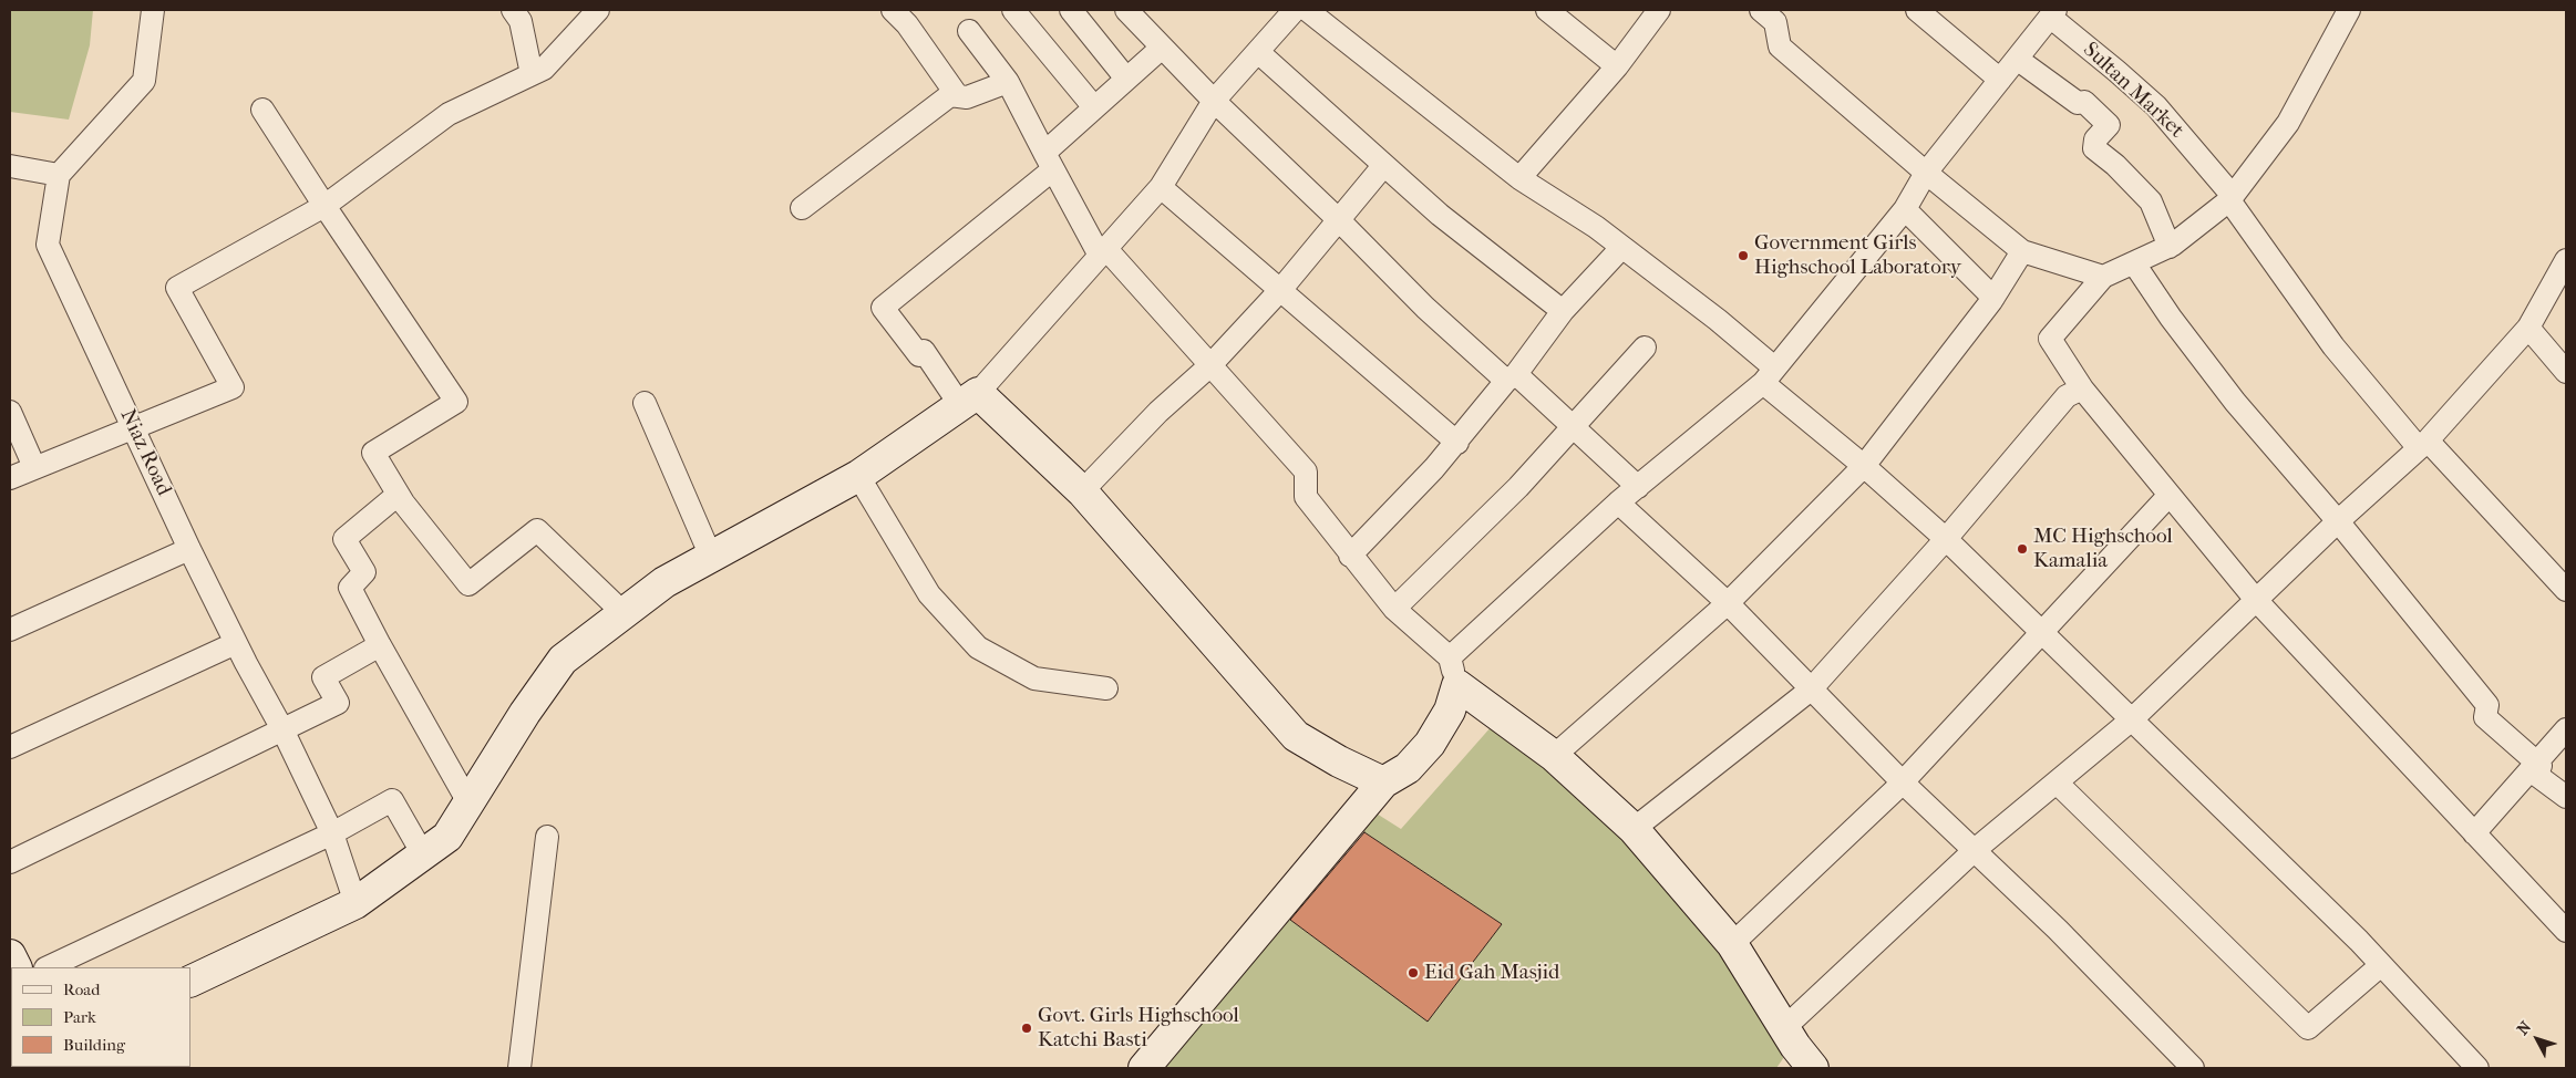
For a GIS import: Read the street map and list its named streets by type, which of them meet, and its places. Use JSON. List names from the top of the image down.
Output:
{
  "streets": {
    "street": ["Sultan Market", "Niaz Road"]
  },
  "places": [
    "Government Girls Highschool Laboratory",
    "MC Highschool Kamalia",
    "Eid Gah Masjid",
    "Govt. Girls Highschool Katchi Basti"
  ],
  "legend": ["Road", "Park", "Building"],
  "north": "top left"
}
